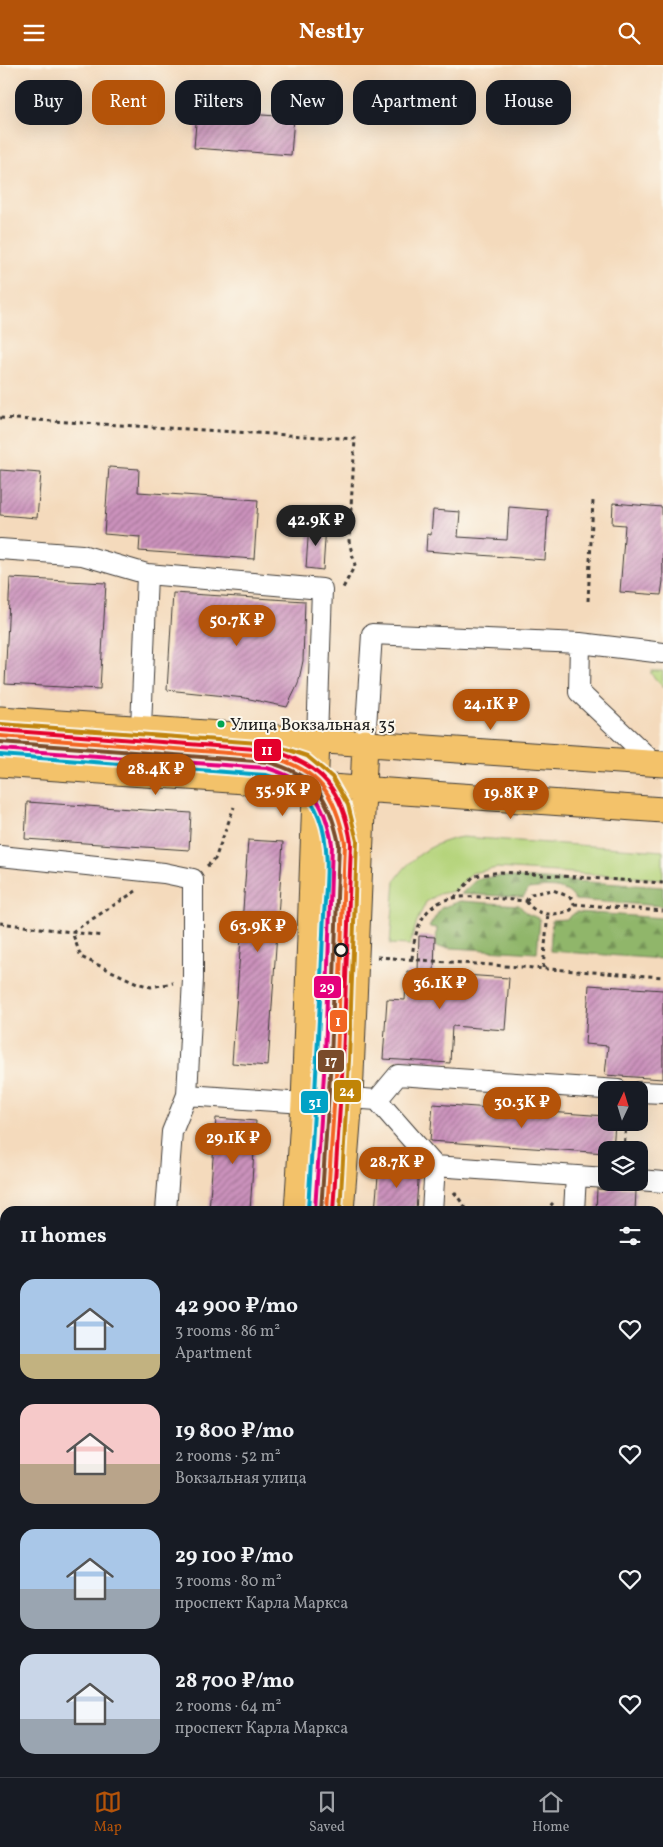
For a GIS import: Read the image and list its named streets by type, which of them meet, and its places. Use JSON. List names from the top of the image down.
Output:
{
  "places": ["Улица Вокзальная, 35"],
  "lines": [
    "transit line 24",
    "tram line 11",
    "transit line 1",
    "transit line 17",
    "tram line 29",
    "transit line 31"
  ],
  "north": "top",
  "page": {
    "header": "Nestly",
    "chip": [
      "Buy",
      "Rent",
      "Filters",
      "New",
      "Apartment",
      "House"
    ],
    "price": [
      "42.9K ₽",
      "50.7K ₽",
      "24.1K ₽",
      "28.4K ₽",
      "35.9K ₽",
      "19.8K ₽",
      "63.9K ₽",
      "36.1K ₽",
      "30.3K ₽",
      "29.1K ₽",
      "28.7K ₽"
    ],
    "heading": "11 homes",
    "list": [
      {
        "name": "42 900 ₽/mo",
        "note": "3 rooms · 86 m² · Apartment"
      },
      {
        "name": "19 800 ₽/mo",
        "note": "2 rooms · 52 m² · Вокзальная улица"
      },
      {
        "name": "29 100 ₽/mo",
        "note": "3 rooms · 80 m² · проспект Карла Маркса"
      },
      {
        "name": "28 700 ₽/mo",
        "note": "2 rooms · 64 m² · проспект Карла Маркса"
      }
    ],
    "tabs": ["Map", "Saved", "Home"]
  }
}
